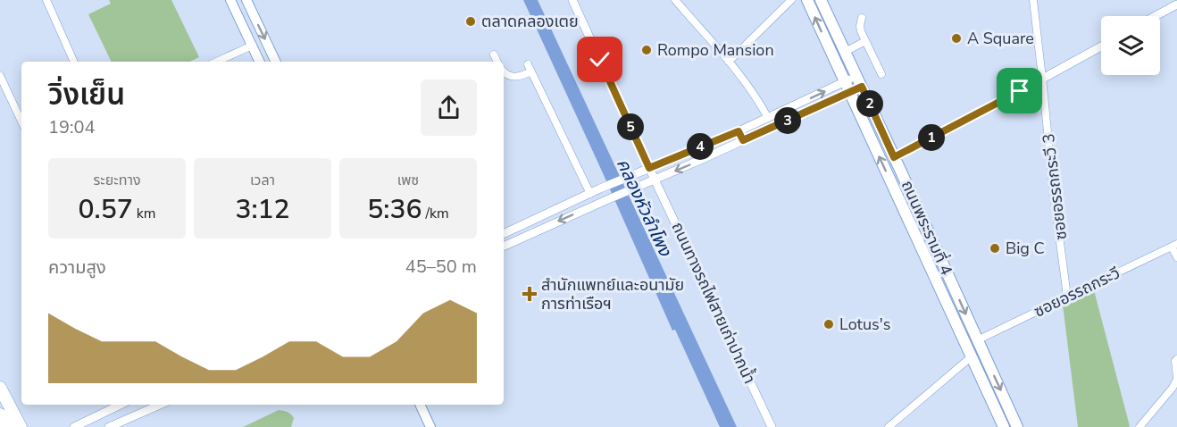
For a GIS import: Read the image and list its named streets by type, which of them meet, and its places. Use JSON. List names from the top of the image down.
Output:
{
  "streets": {
    "main road": ["ถนนพระรามที่ 4"],
    "street": ["ซอยอรรถกระวี 3", "ซอยอรรถกระวี", "ถนนทางรถไฟสายเก่าปากน้ำ"]
  },
  "crossings": [
    ["ซอยอรรถกระวี 3", "ซอยอรรถกระวี"],
    ["ถนนพระรามที่ 4", "ซอยอรรถกระวี"]
  ],
  "water": ["คลองหัวลำโพง"],
  "places": {
    "other": [
      "ตลาดคลองเตย",
      "A Square",
      "Rompo Mansion",
      "Big C",
      "Lotus's"
    ],
    "health": ["สำนักแพทย์และอนามัย การท่าเรือฯ"]
  },
  "page": {
    "heading": ["วิ่งเย็น", "19:04"],
    "pins": [
      "2",
      "3",
      "5",
      "1",
      "4"
    ],
    "stats": [
      ["ระยะทาง", "0.57 km"],
      ["เวลา", "3:12"],
      ["เพซ", "5:36 /km"]
    ],
    "chart": ["ความสูง", "45–50 m"]
  }
}
